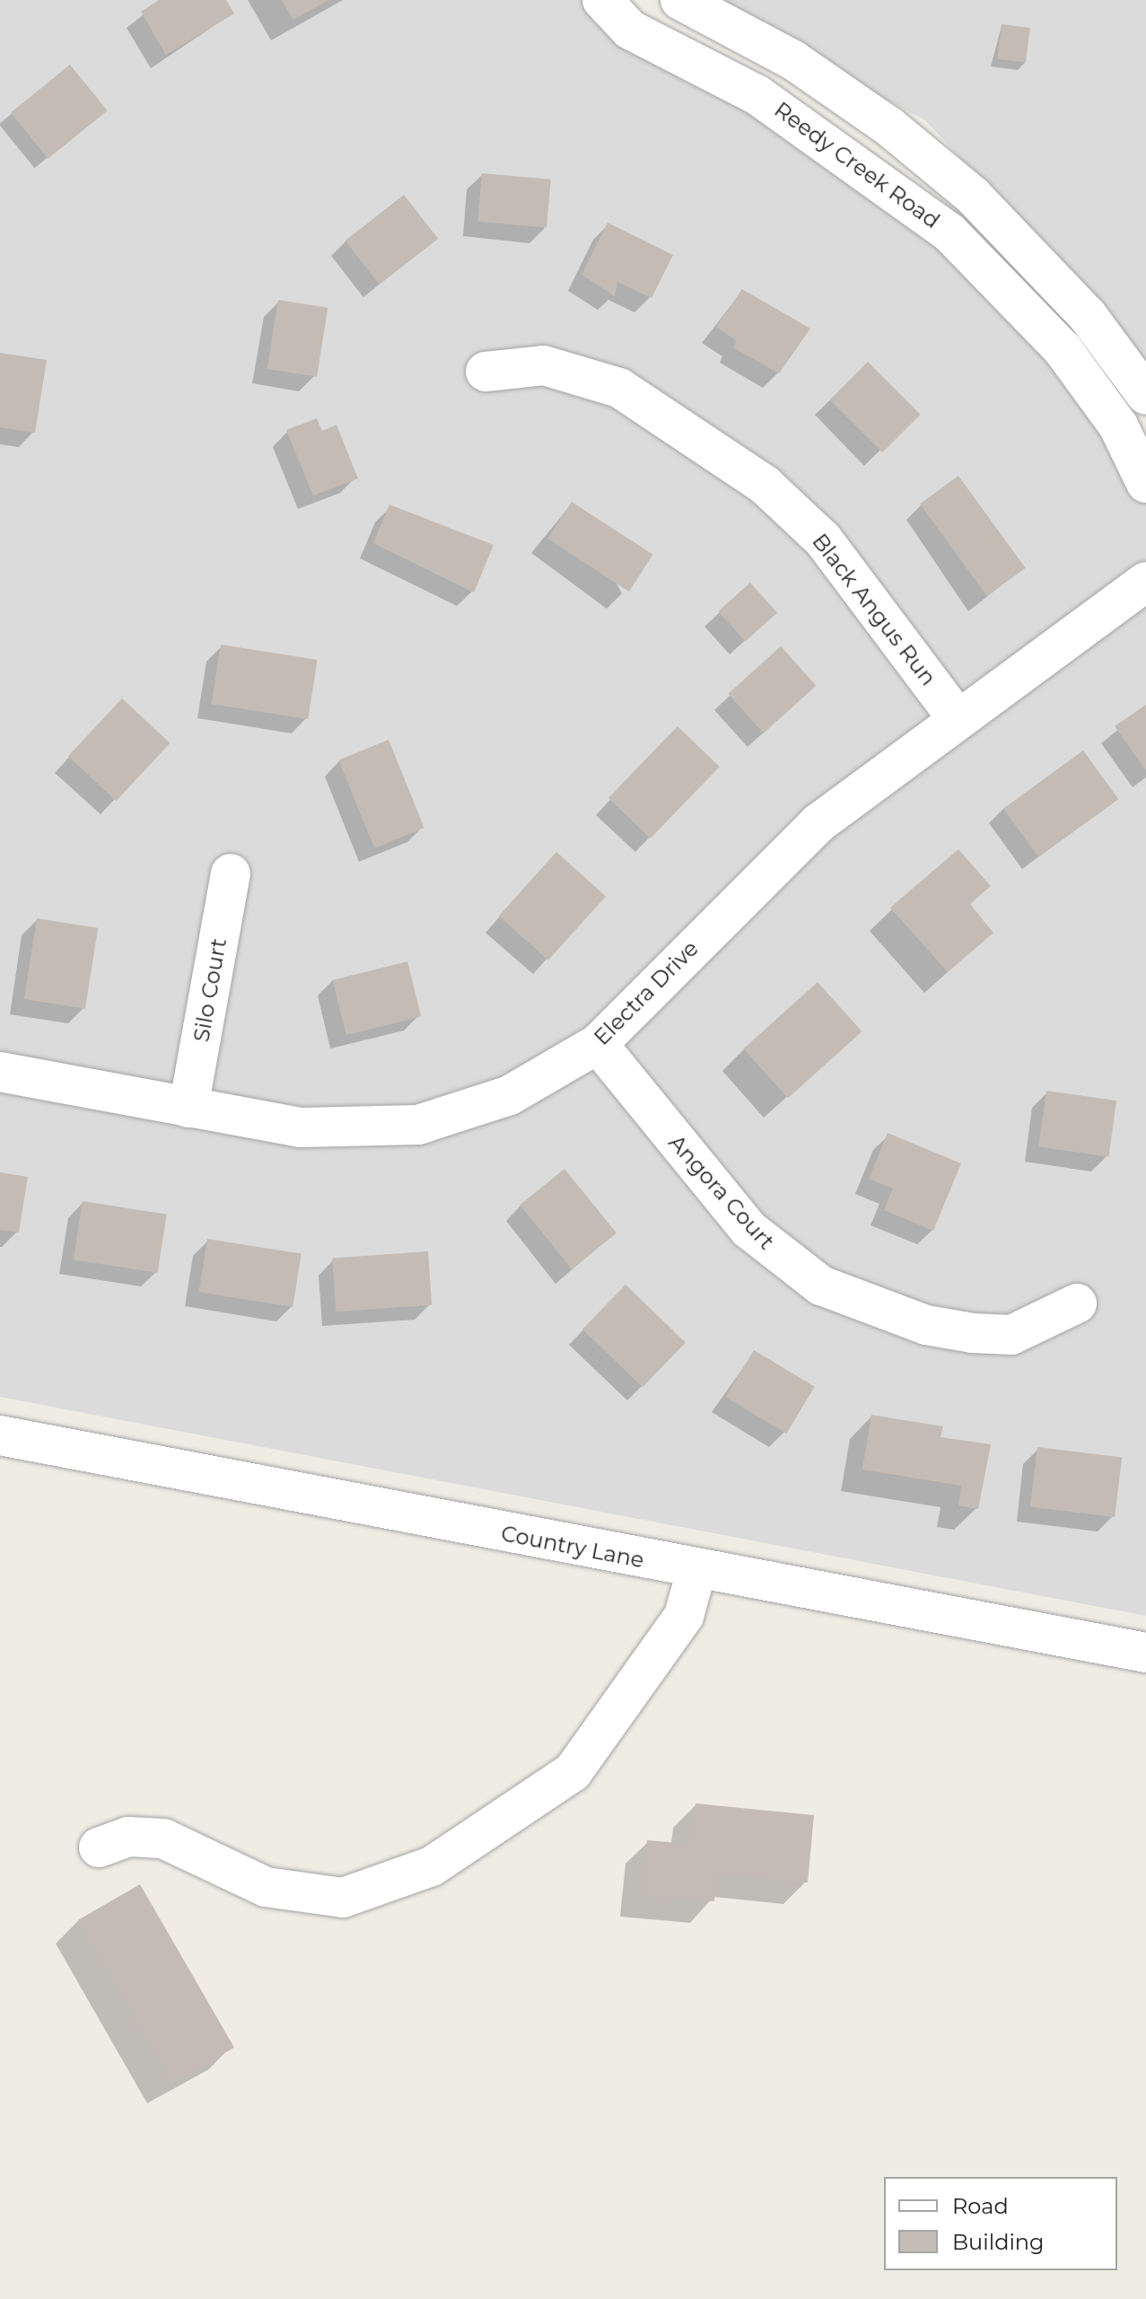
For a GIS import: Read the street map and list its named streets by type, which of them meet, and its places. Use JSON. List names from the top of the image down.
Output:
{
  "streets": {
    "street": [
      "Reedy Creek Road",
      "Black Angus Run",
      "Silo Court",
      "Electra Drive",
      "Angora Court",
      "Country Lane"
    ]
  },
  "crossings": [
    ["Black Angus Run", "Electra Drive"],
    ["Silo Court", "Electra Drive"],
    ["Electra Drive", "Angora Court"]
  ],
  "legend": ["Road", "Building"]
}
